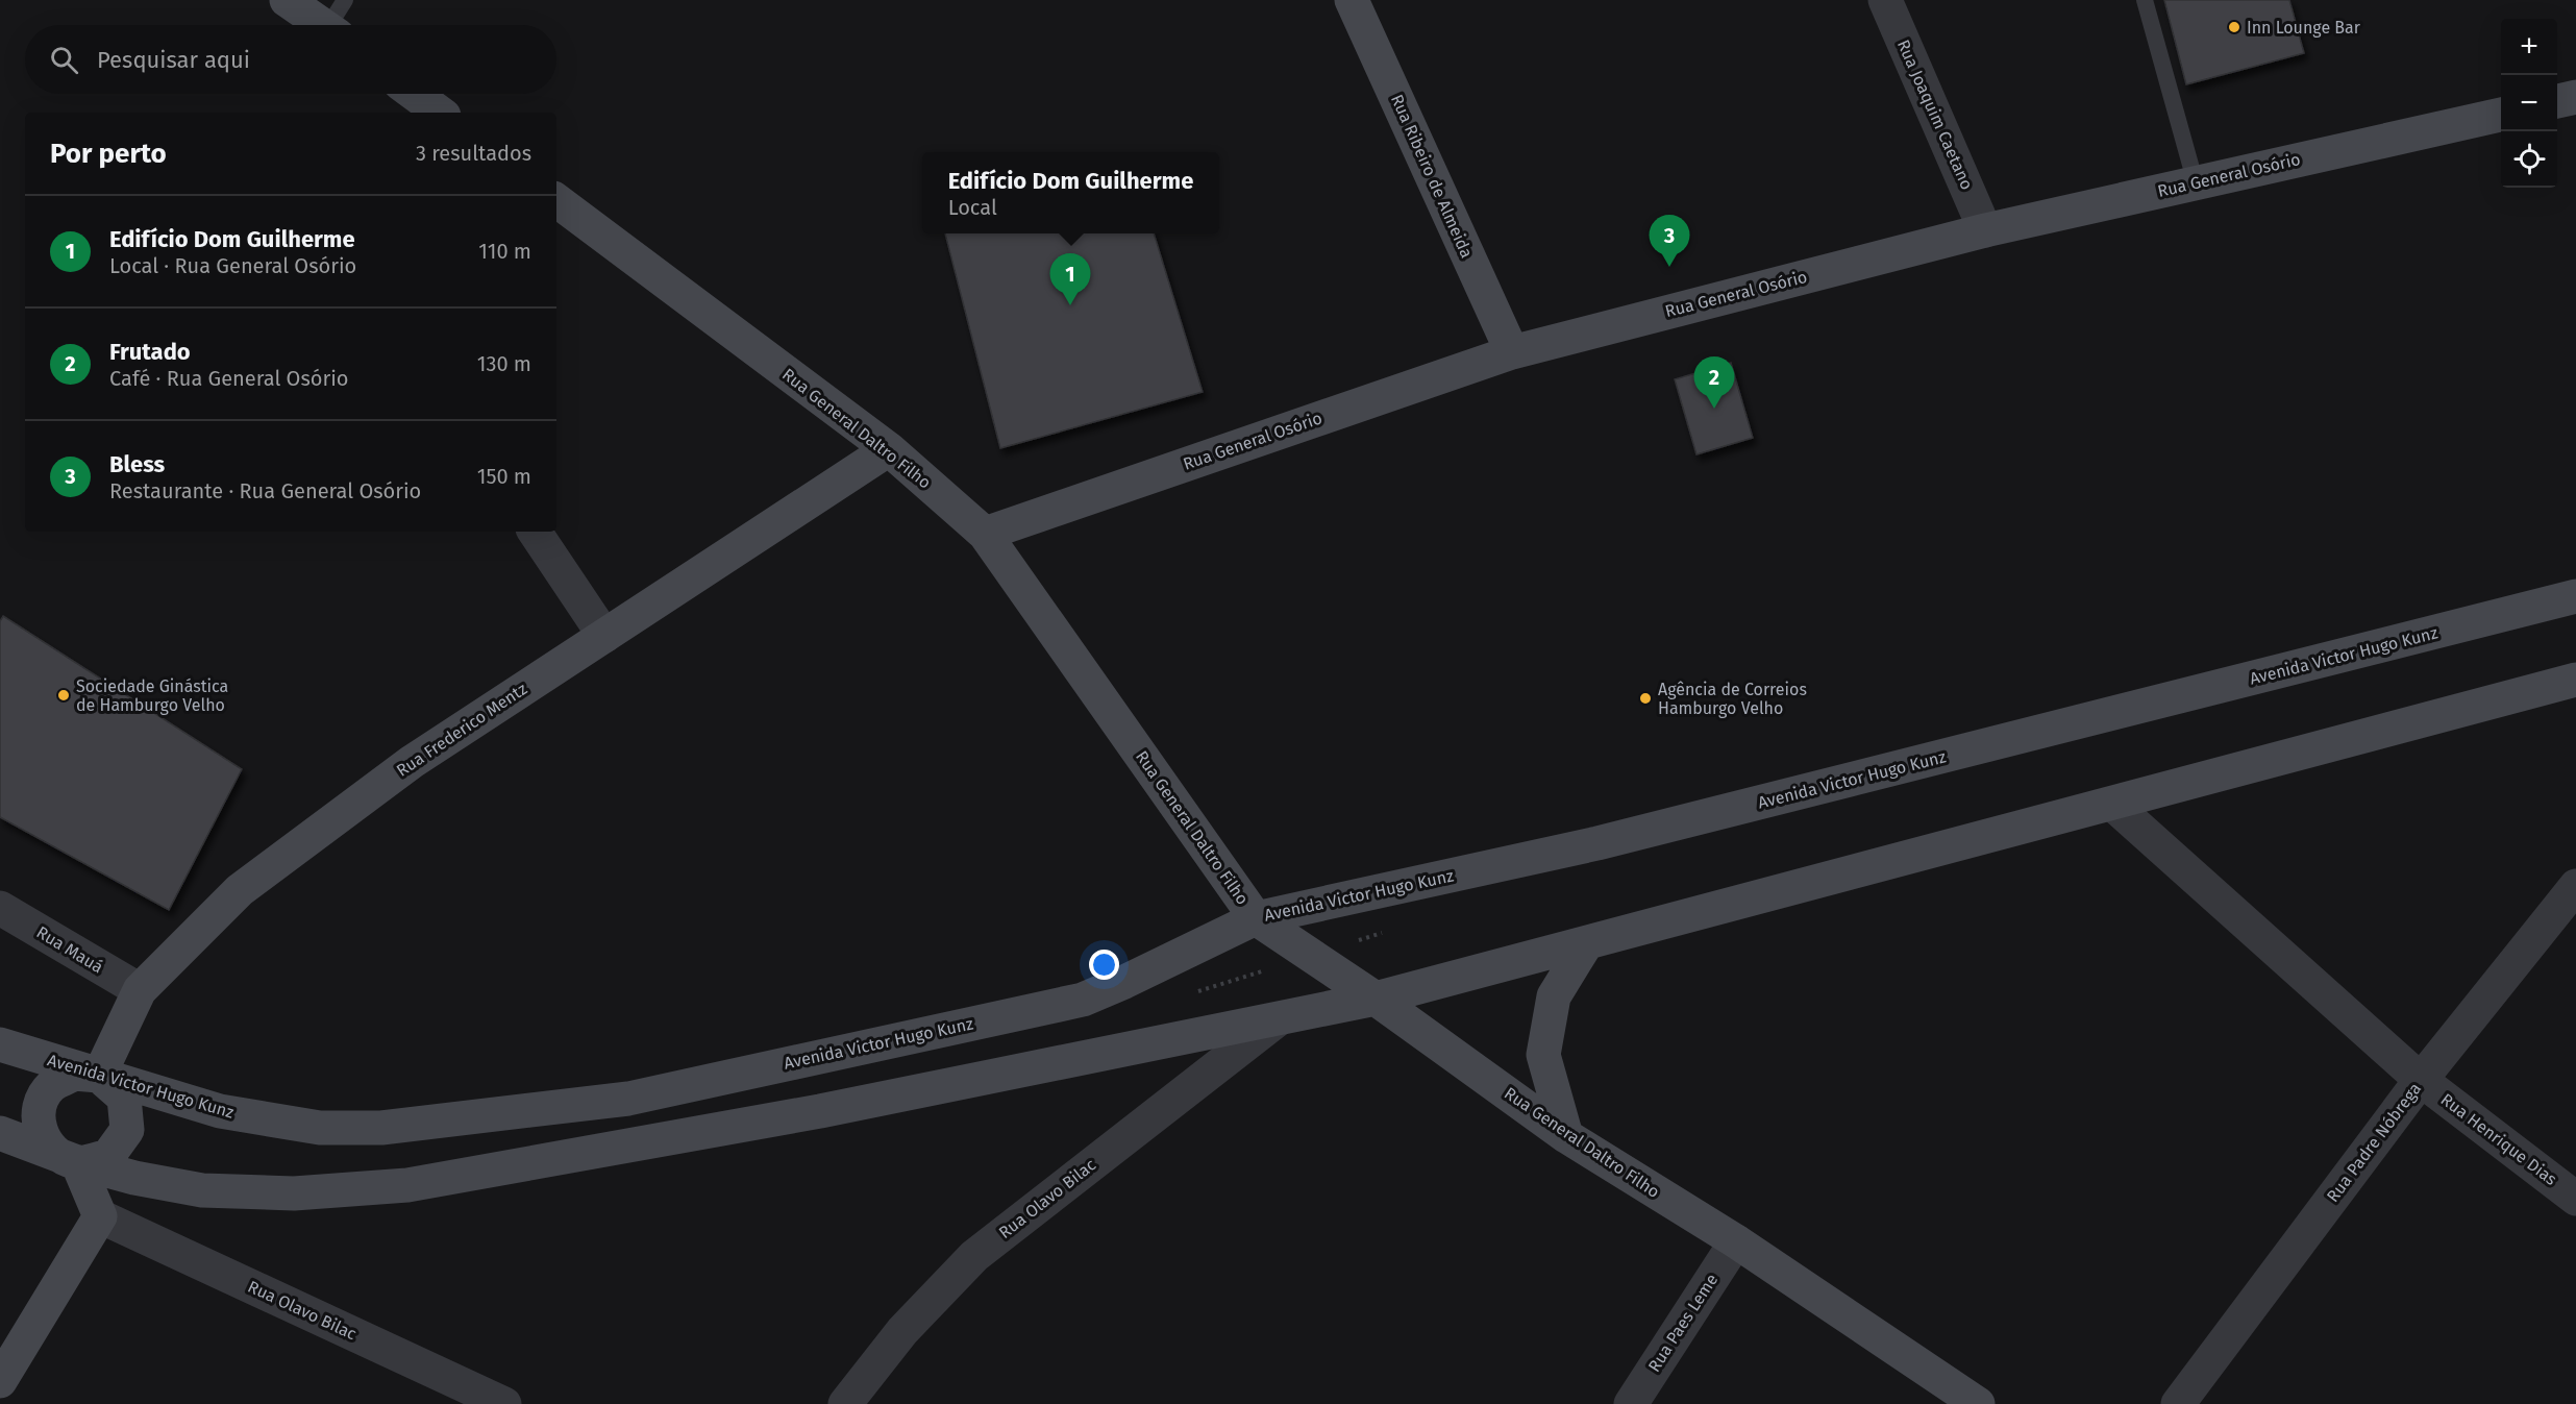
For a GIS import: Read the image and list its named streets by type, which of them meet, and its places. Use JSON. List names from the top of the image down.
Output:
{
  "streets": {
    "main road": [
      "Rua General Osório",
      "Rua Ribeiro de Almeida",
      "Rua General Daltro Filho",
      "Avenida Victor Hugo Kunz",
      "Rua Frederico Mentz"
    ],
    "street": [
      "Rua Joaquim Caetano",
      "Rua Mauá",
      "Rua Henrique Dias",
      "Rua Padre Nóbrega",
      "Rua Olavo Bilac",
      "Rua Paes Leme"
    ]
  },
  "crossings": [
    ["Rua Joaquim Caetano", "Rua General Osório"],
    ["Rua General Osório", "Rua Ribeiro de Almeida"],
    ["Rua General Osório", "Rua General Daltro Filho"],
    ["Rua General Daltro Filho", "Avenida Victor Hugo Kunz"],
    ["Rua General Daltro Filho", "Rua Frederico Mentz"],
    ["Rua General Daltro Filho", "Rua Paes Leme"],
    ["Avenida Victor Hugo Kunz", "Rua Frederico Mentz"],
    ["Rua Frederico Mentz", "Rua Mauá"],
    ["Rua Henrique Dias", "Rua Padre Nóbrega"]
  ],
  "places": ["Inn Lounge Bar", "Sociedade Ginástica de Hamburgo Velho", "Agência de Correios Hamburgo Velho"],
  "page": {
    "map_buttons": ["+", "−"],
    "search": "Pesquisar aqui",
    "heading": ["Por perto", "3 resultados"],
    "popup": ["Edifício Dom Guilherme", "Local"],
    "list": [
      {
        "mark": "1",
        "name": "Edifício Dom Guilherme",
        "note": "Local · Rua General Osório",
        "value": "110 m"
      },
      {
        "mark": "2",
        "name": "Frutado",
        "note": "Café · Rua General Osório",
        "value": "130 m"
      },
      {
        "mark": "3",
        "name": "Bless",
        "note": "Restaurante · Rua General Osório",
        "value": "150 m"
      }
    ],
    "pins": ["3", "1", "2"]
  }
}
